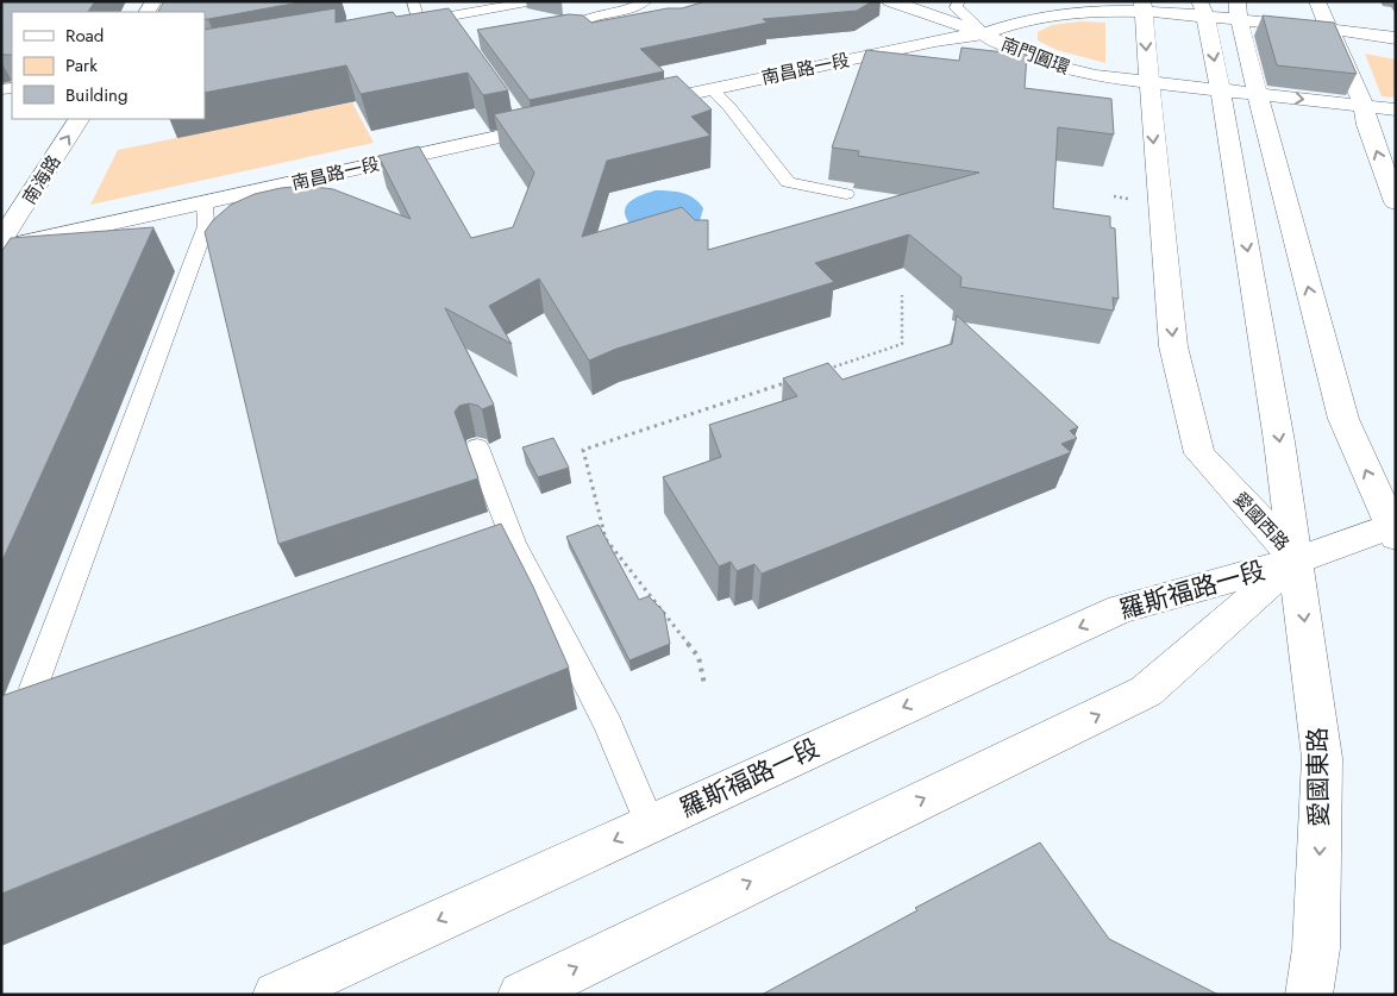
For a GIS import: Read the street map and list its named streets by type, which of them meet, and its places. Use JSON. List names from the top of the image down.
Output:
{
  "streets": {
    "street": [
      "南門圓環",
      "南昌路一段",
      "南海路",
      "愛國西路",
      "羅斯福路一段",
      "愛國東路"
    ]
  },
  "crossings": [
    ["南門圓環", "南昌路一段"],
    ["南門圓環", "愛國西路"],
    ["愛國西路", "羅斯福路一段"],
    ["愛國西路", "愛國東路"],
    ["羅斯福路一段", "愛國東路"]
  ],
  "one_way": ["南海路", "愛國東路"],
  "legend": ["Road", "Park", "Building"]
}
